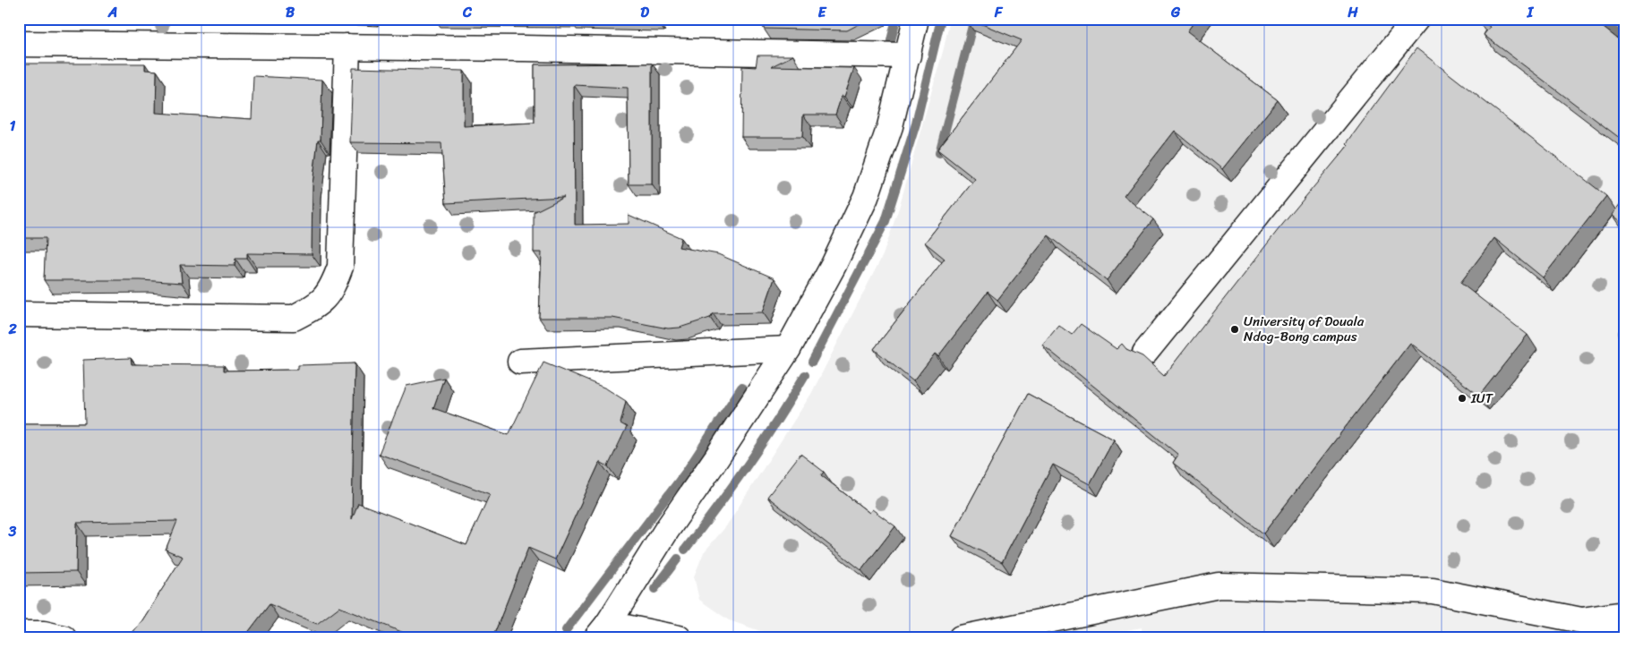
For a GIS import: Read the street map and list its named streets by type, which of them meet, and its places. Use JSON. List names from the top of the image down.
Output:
{
  "places": ["University of Douala Ndog-Bong campus", "IUT"],
  "grid": {
    "columns": [
      "A",
      "B",
      "C",
      "D",
      "E",
      "F",
      "G",
      "H",
      "I"
    ],
    "rows": ["1", "2", "3"]
  }
}
